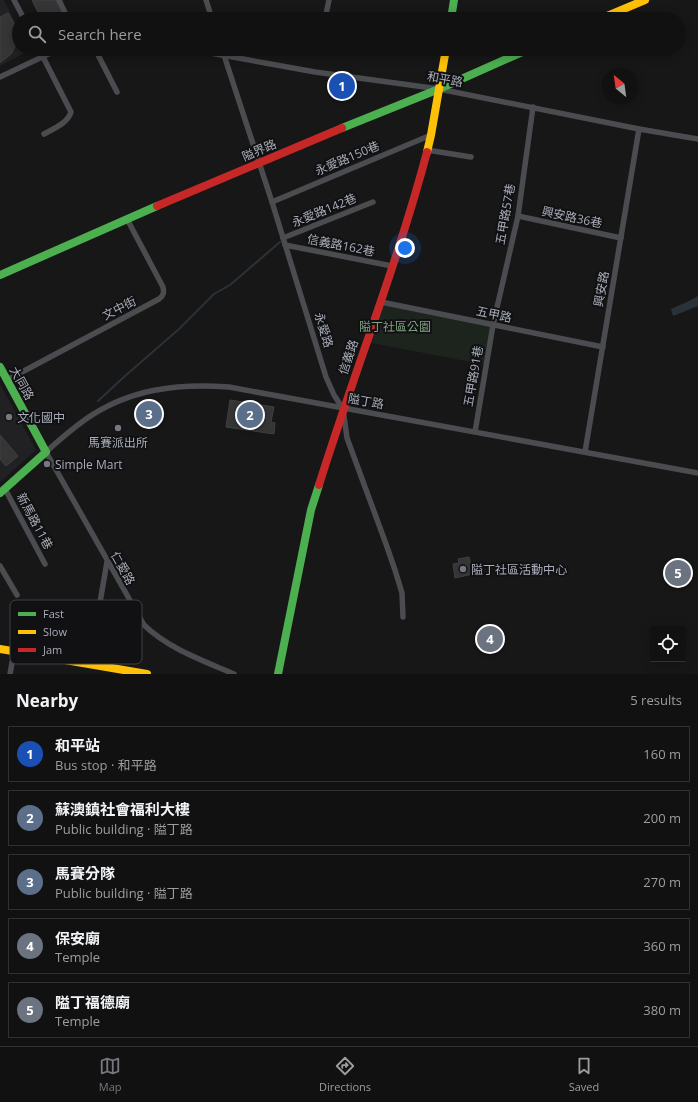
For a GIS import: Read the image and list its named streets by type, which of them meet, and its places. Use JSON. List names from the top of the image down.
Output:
{
  "streets": {
    "street": [
      "和平路",
      "隘界路",
      "永愛路150巷",
      "永愛路142巷",
      "五甲路57巷",
      "興安路36巷",
      "信義路162巷",
      "興安路",
      "文中街",
      "五甲路",
      "永愛路",
      "信義路",
      "五甲路91巷",
      "大同路",
      "隘丁路",
      "新馬路11巷",
      "仁愛路"
    ]
  },
  "crossings": [
    ["和平路", "隘界路"],
    ["和平路", "五甲路57巷"],
    ["和平路", "興安路"],
    ["和平路", "永愛路"],
    ["和平路", "信義路"],
    ["隘界路", "文中街"],
    ["隘界路", "永愛路"],
    ["隘界路", "信義路"],
    ["永愛路150巷", "永愛路"],
    ["永愛路150巷", "信義路"],
    ["永愛路142巷", "永愛路"],
    ["五甲路57巷", "興安路36巷"],
    ["五甲路57巷", "五甲路"],
    ["五甲路57巷", "五甲路91巷"],
    ["興安路36巷", "興安路"],
    ["信義路162巷", "永愛路"],
    ["信義路162巷", "信義路"],
    ["興安路", "五甲路"],
    ["興安路", "隘丁路"],
    ["文中街", "大同路"],
    ["五甲路", "信義路"],
    ["五甲路", "五甲路91巷"],
    ["永愛路", "信義路"],
    ["永愛路", "隘丁路"],
    ["信義路", "隘丁路"],
    ["五甲路91巷", "隘丁路"],
    ["大同路", "隘丁路"],
    ["大同路", "仁愛路"],
    ["隘丁路", "仁愛路"]
  ],
  "parks": ["隘丁社區公園"],
  "places": [
    "文化國中",
    "馬賽派出所",
    "Simple Mart",
    "隘丁社區活動中心"
  ],
  "legend": ["Fast", "Slow", "Jam"],
  "north": "top left",
  "page": {
    "search": "Search here",
    "pins": [
      "1",
      "3",
      "2",
      "5",
      "4"
    ],
    "heading": ["Nearby", "5 results"],
    "list": [
      {
        "mark": "1",
        "name": "和平站",
        "note": "Bus stop · 和平路",
        "value": "160 m"
      },
      {
        "mark": "2",
        "name": "蘇澳鎮社會福利大樓",
        "note": "Public building · 隘丁路",
        "value": "200 m"
      },
      {
        "mark": "3",
        "name": "馬賽分隊",
        "note": "Public building · 隘丁路",
        "value": "270 m"
      },
      {
        "mark": "4",
        "name": "保安廟",
        "note": "Temple",
        "value": "360 m"
      },
      {
        "mark": "5",
        "name": "隘丁福德廟",
        "note": "Temple",
        "value": "380 m"
      }
    ],
    "nav": ["Map", "Directions", "Saved"]
  }
}
